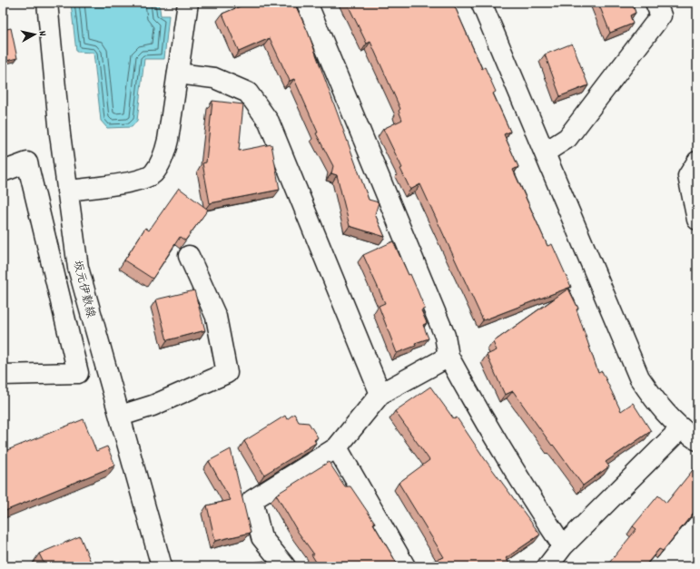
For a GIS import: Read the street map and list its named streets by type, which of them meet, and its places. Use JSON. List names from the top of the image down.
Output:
{
  "streets": {
    "street": ["坂元伊敷線"]
  },
  "north": "right"
}
